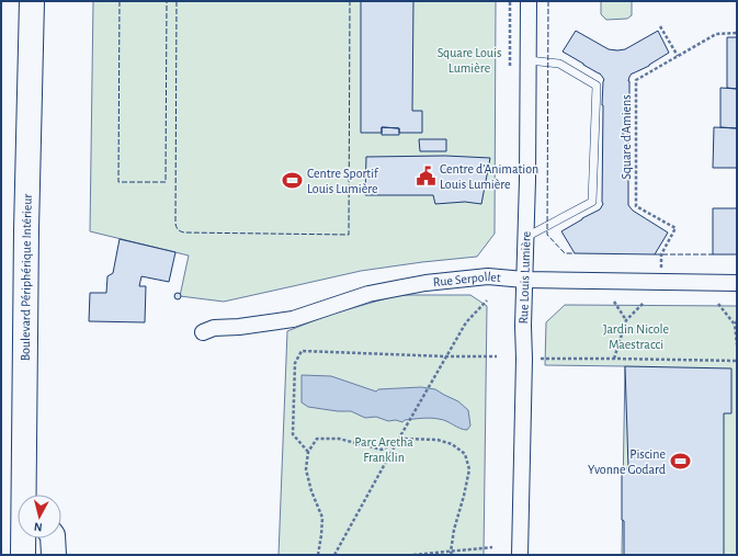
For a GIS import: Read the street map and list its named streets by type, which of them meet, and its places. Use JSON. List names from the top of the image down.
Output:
{
  "streets": {
    "highway": ["Boulevard Périphérique Intérieur"],
    "street": ["Rue Louis Lumière", "Rue Serpollet"],
    "path": ["Square d'Amiens"]
  },
  "crossings": [
    ["Square d'Amiens", "Rue Serpollet"],
    ["Rue Louis Lumière", "Rue Serpollet"]
  ],
  "parks": ["Square Louis Lumière", "Jardin Nicole Maestracci", "Parc Aretha Franklin"],
  "places": {
    "public building": ["Centre d’Animation Louis Lumière"],
    "sports": ["Centre Sportif Louis Lumière", "Piscine Yvonne Godard"]
  },
  "north": "bottom"
}
